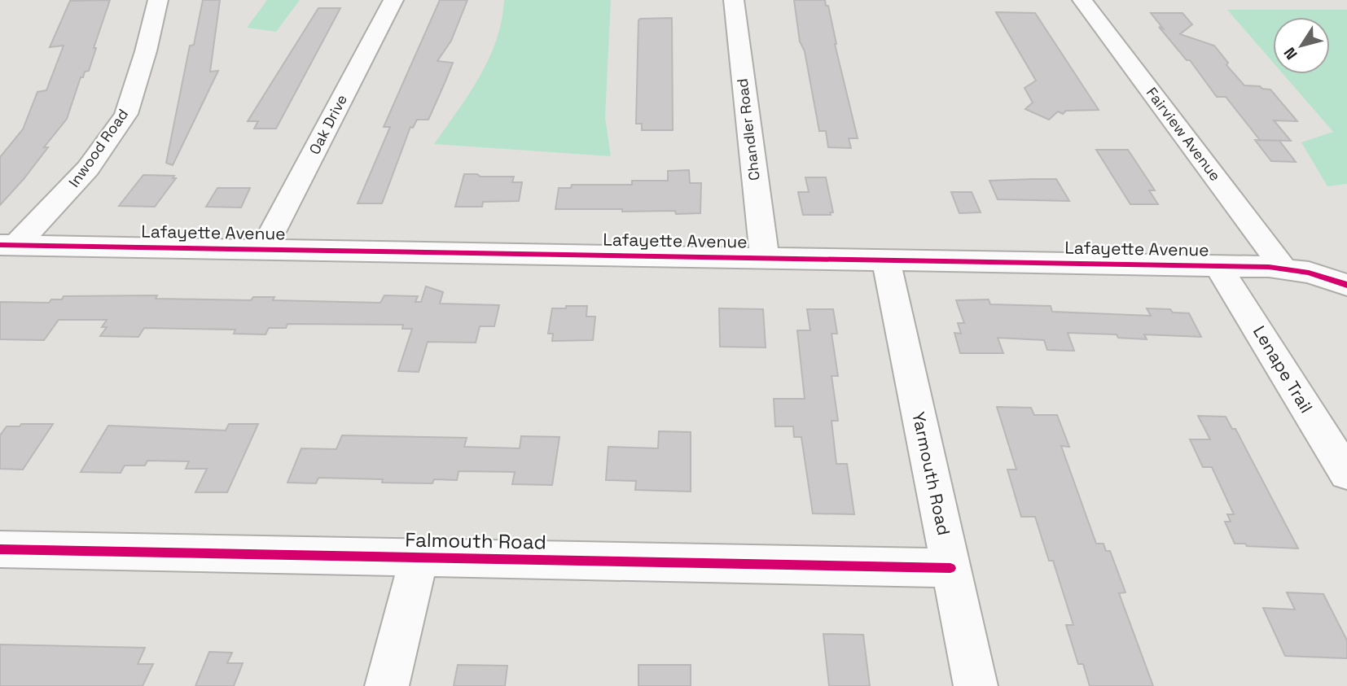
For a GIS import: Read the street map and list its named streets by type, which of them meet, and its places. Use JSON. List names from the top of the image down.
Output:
{
  "streets": {
    "street": [
      "Oak Drive",
      "Chandler Road",
      "Fairview Avenue",
      "Inwood Road",
      "Lafayette Avenue",
      "Lenape Trail",
      "Yarmouth Road",
      "Falmouth Road"
    ]
  },
  "crossings": [
    ["Oak Drive", "Lafayette Avenue"],
    ["Chandler Road", "Lafayette Avenue"],
    ["Fairview Avenue", "Lafayette Avenue"],
    ["Inwood Road", "Lafayette Avenue"],
    ["Lafayette Avenue", "Lenape Trail"],
    ["Lafayette Avenue", "Yarmouth Road"],
    ["Yarmouth Road", "Falmouth Road"]
  ],
  "north": "bottom left"
}
